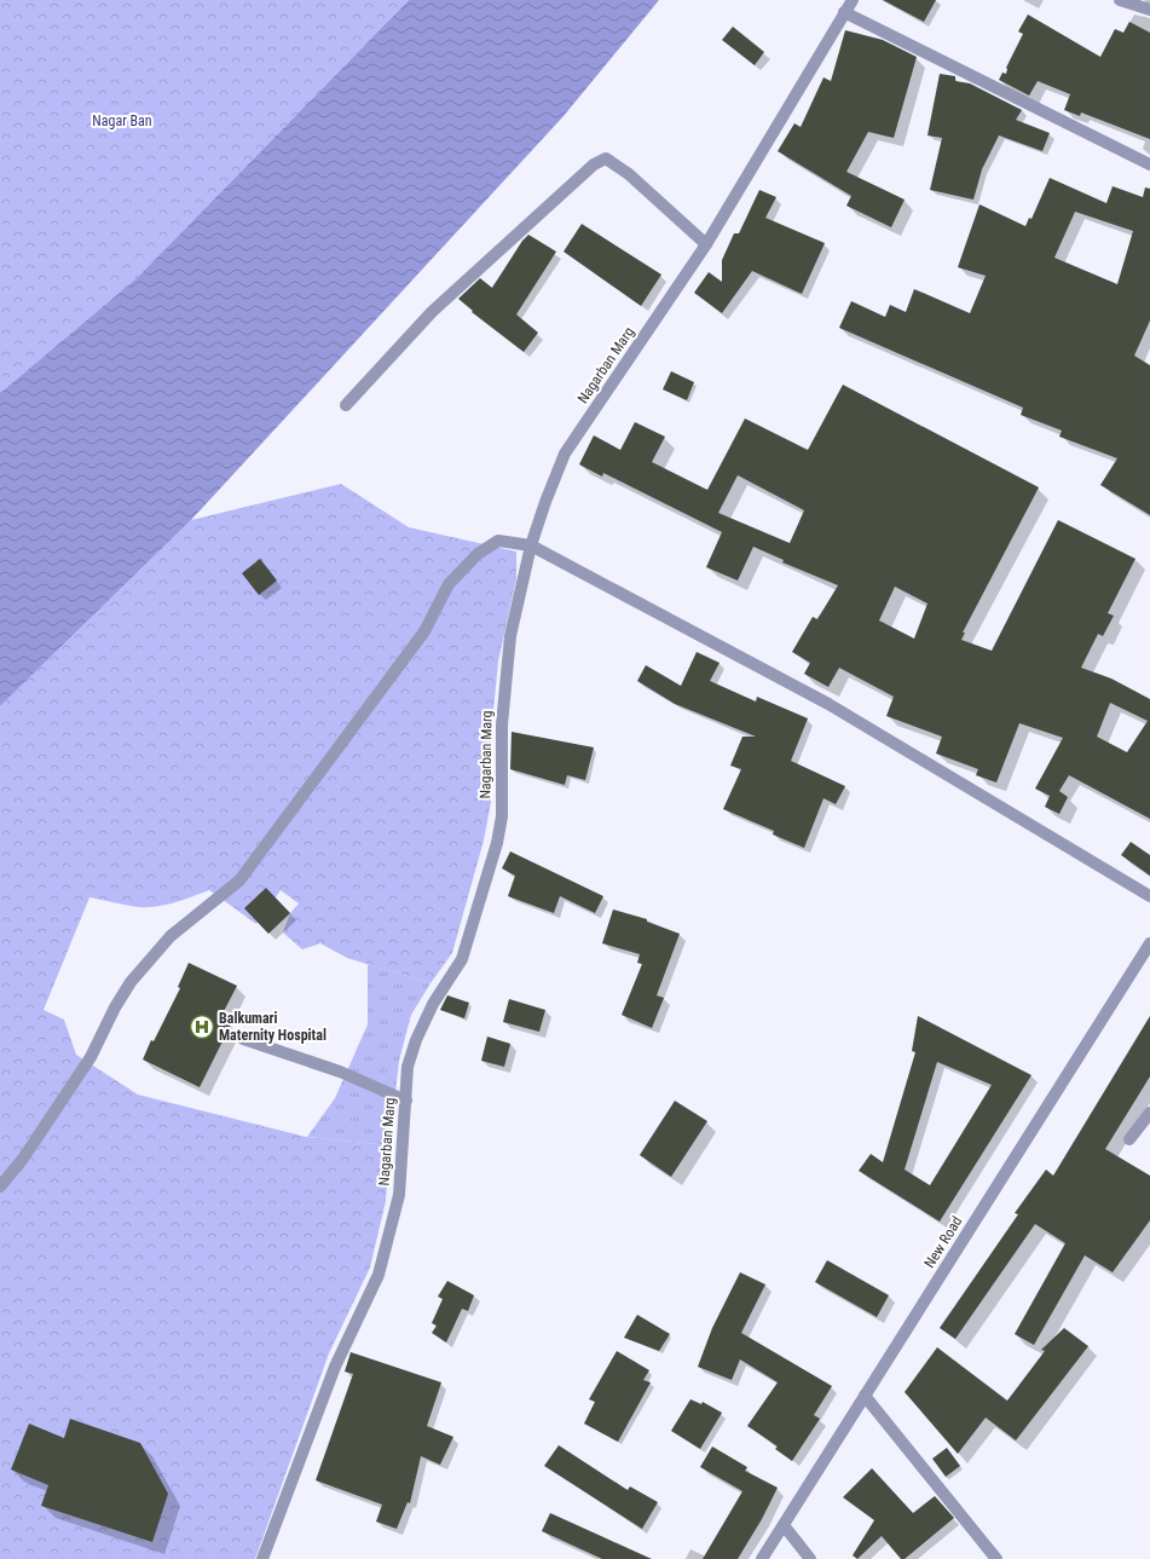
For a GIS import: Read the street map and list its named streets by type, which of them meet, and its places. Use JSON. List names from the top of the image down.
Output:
{
  "streets": {
    "street": ["Nagarban Marg", "New Road"]
  },
  "parks": ["Nagar Ban"],
  "places": {
    "hospital": ["Balkumari Maternity Hospital"]
  }
}
